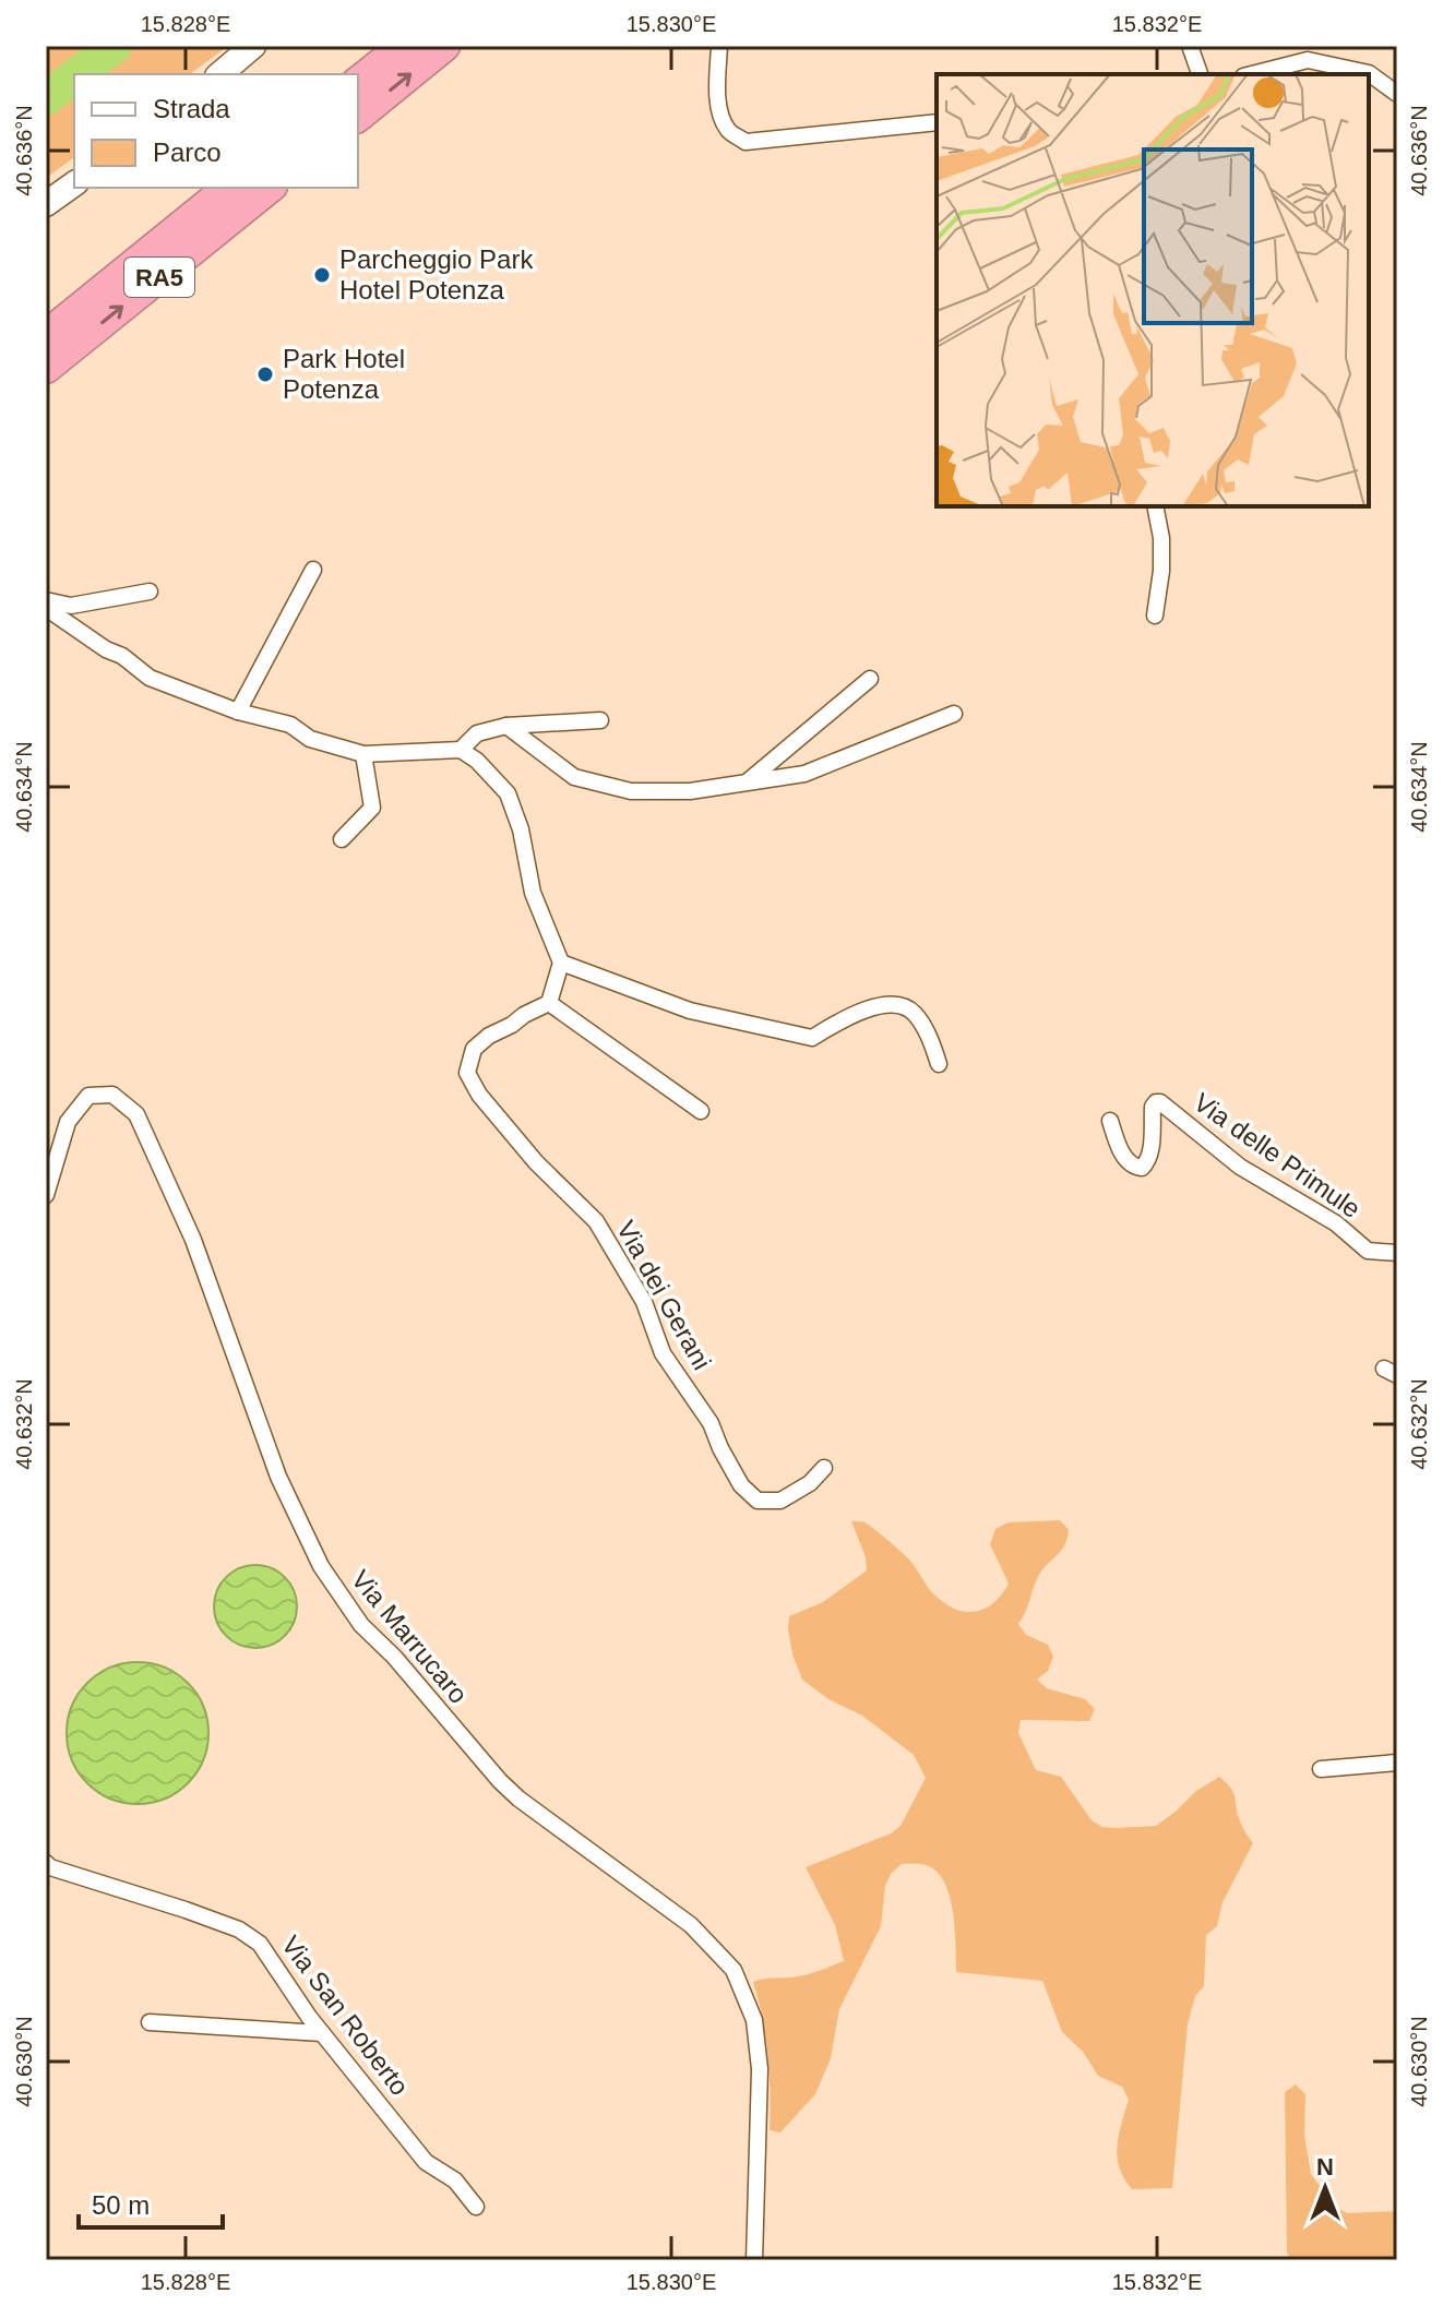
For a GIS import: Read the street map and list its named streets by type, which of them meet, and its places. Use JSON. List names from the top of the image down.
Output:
{
  "streets": {
    "highway": ["RA5"],
    "street": [
      "Via delle Primule",
      "Via dei Gerani",
      "Via Marrucaro",
      "Via San Roberto"
    ]
  },
  "places": ["Parcheggio Park Hotel Potenza", "Park Hotel Potenza"],
  "legend": ["Strada", "Parco"],
  "scale_bar": "50 m",
  "north": "top",
  "coordinates": [
    "15.828°E",
    "15.830°E",
    "15.832°E",
    "40.636°N",
    "40.634°N",
    "40.632°N",
    "40.630°N"
  ]
}
